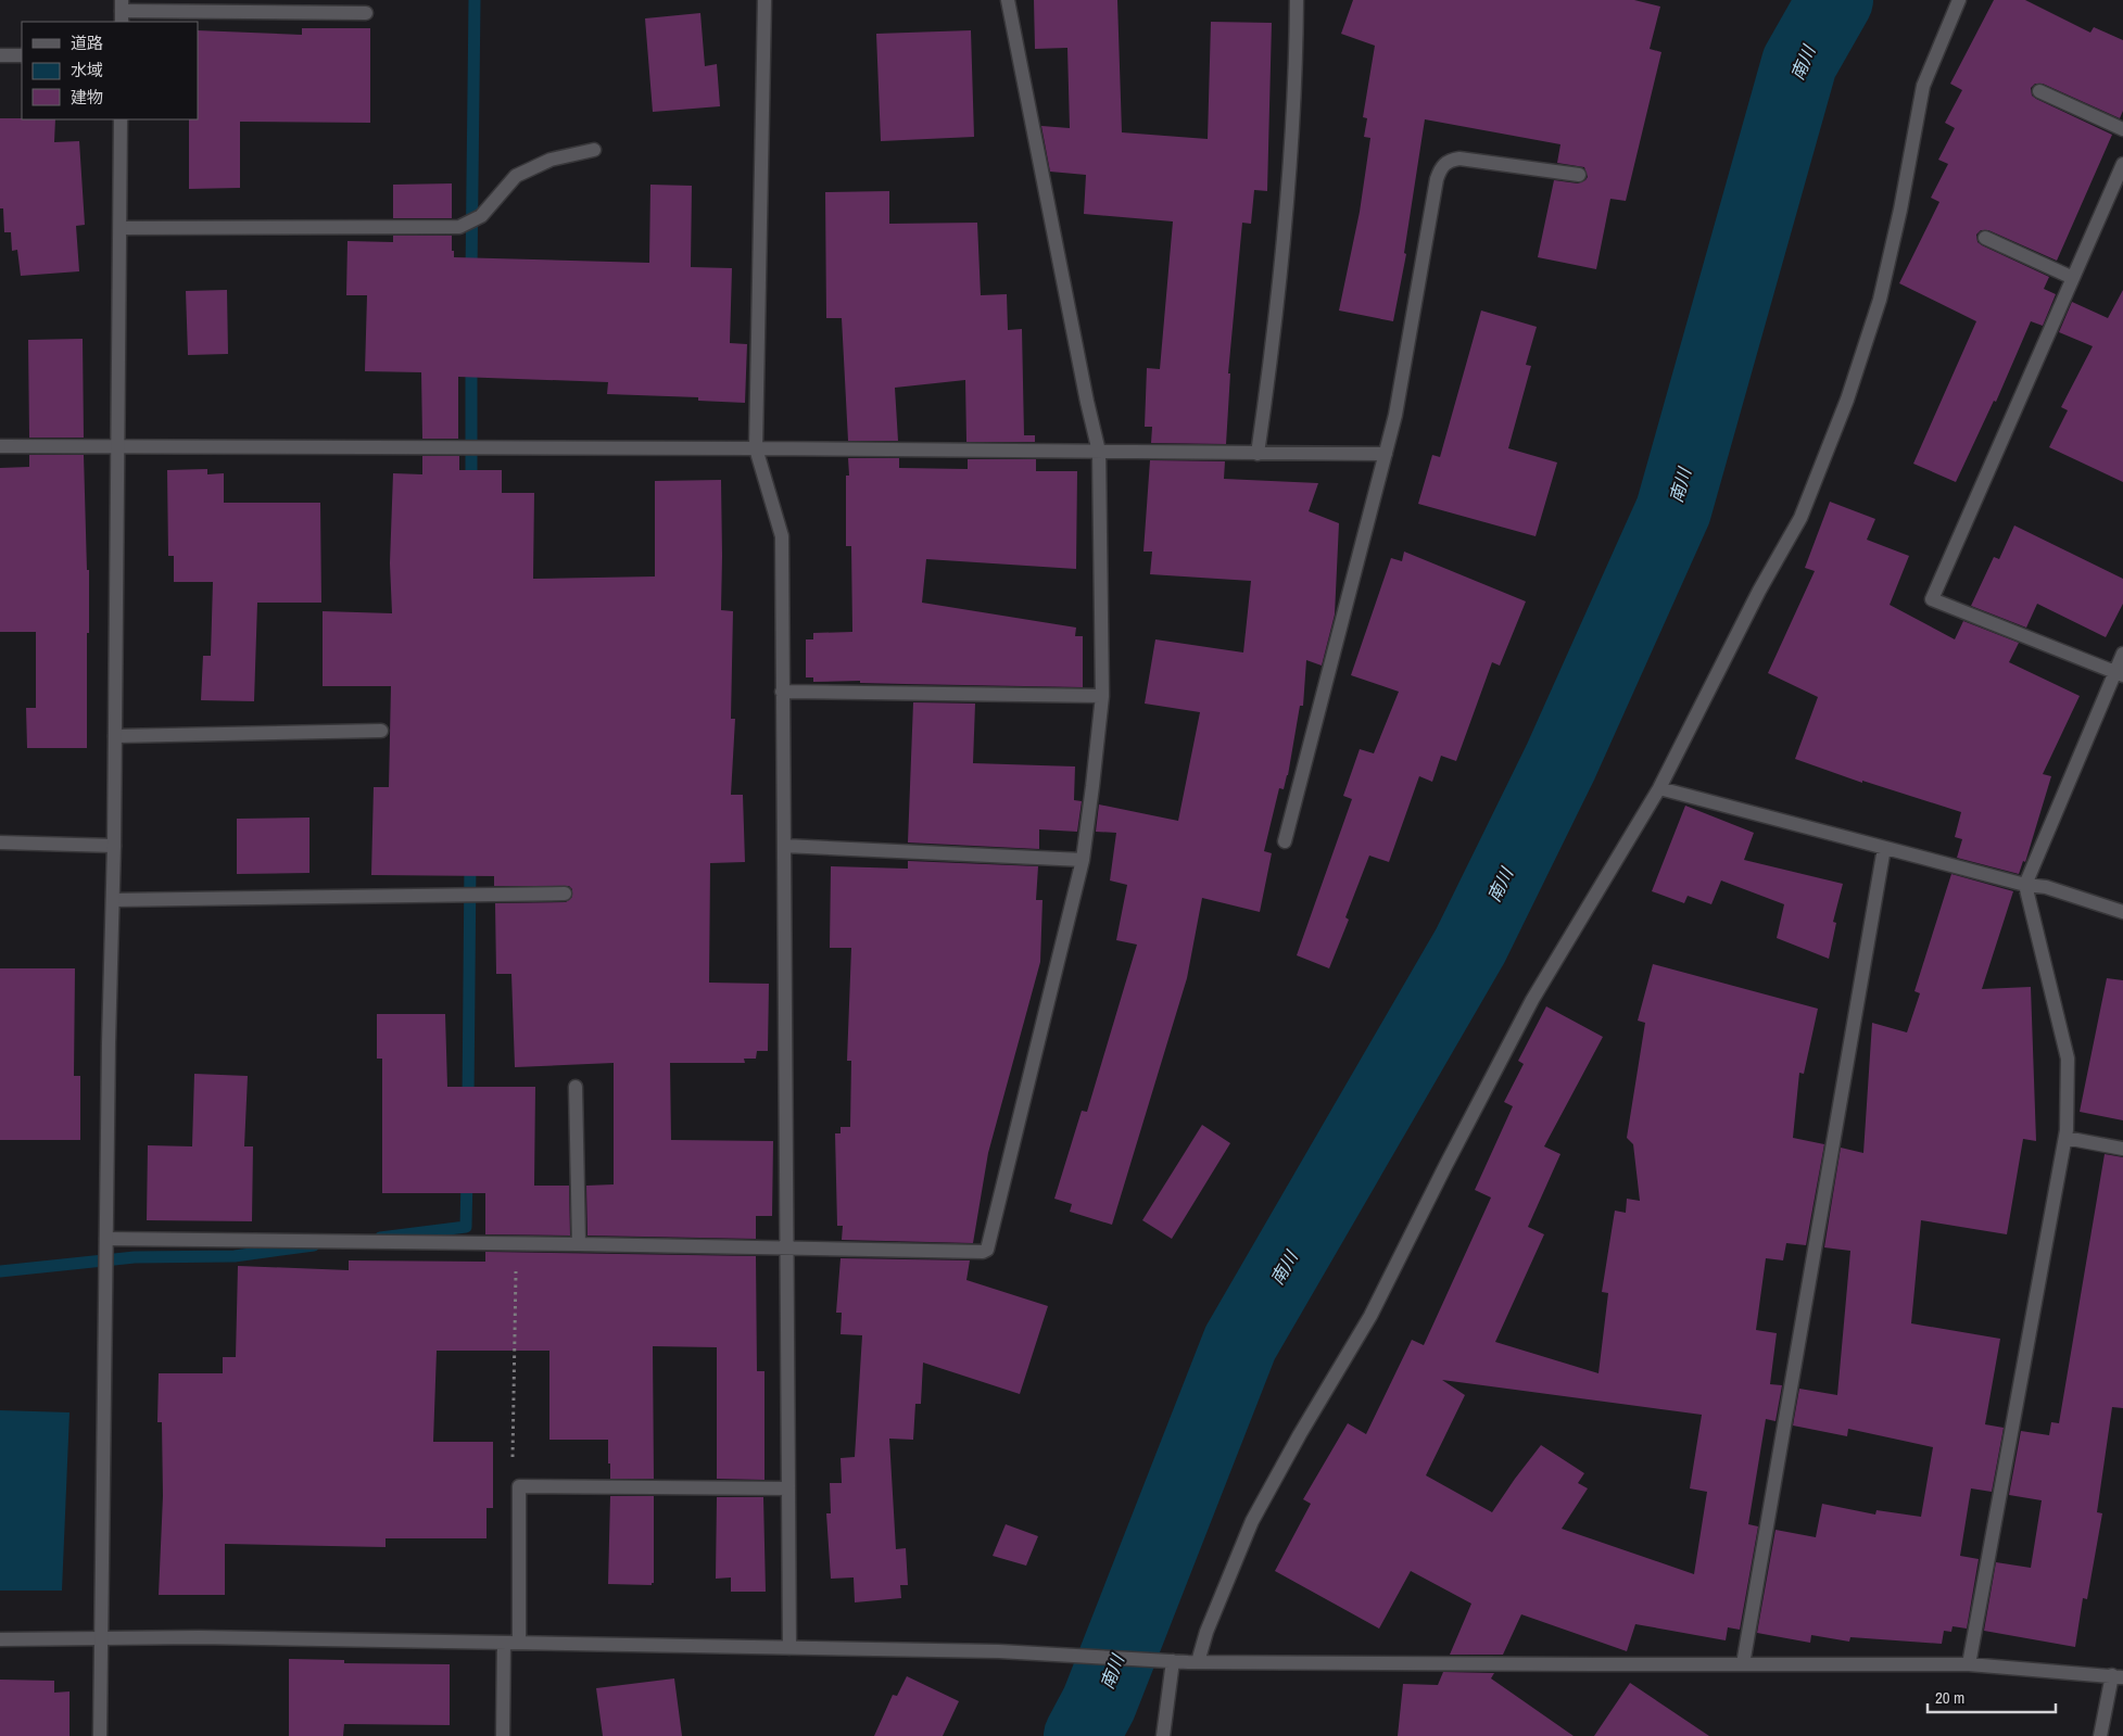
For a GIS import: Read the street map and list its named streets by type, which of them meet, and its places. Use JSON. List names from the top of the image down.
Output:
{
  "water": ["南川"],
  "legend": ["道路", "水域", "建物"],
  "scale_bar": "20 m"
}
